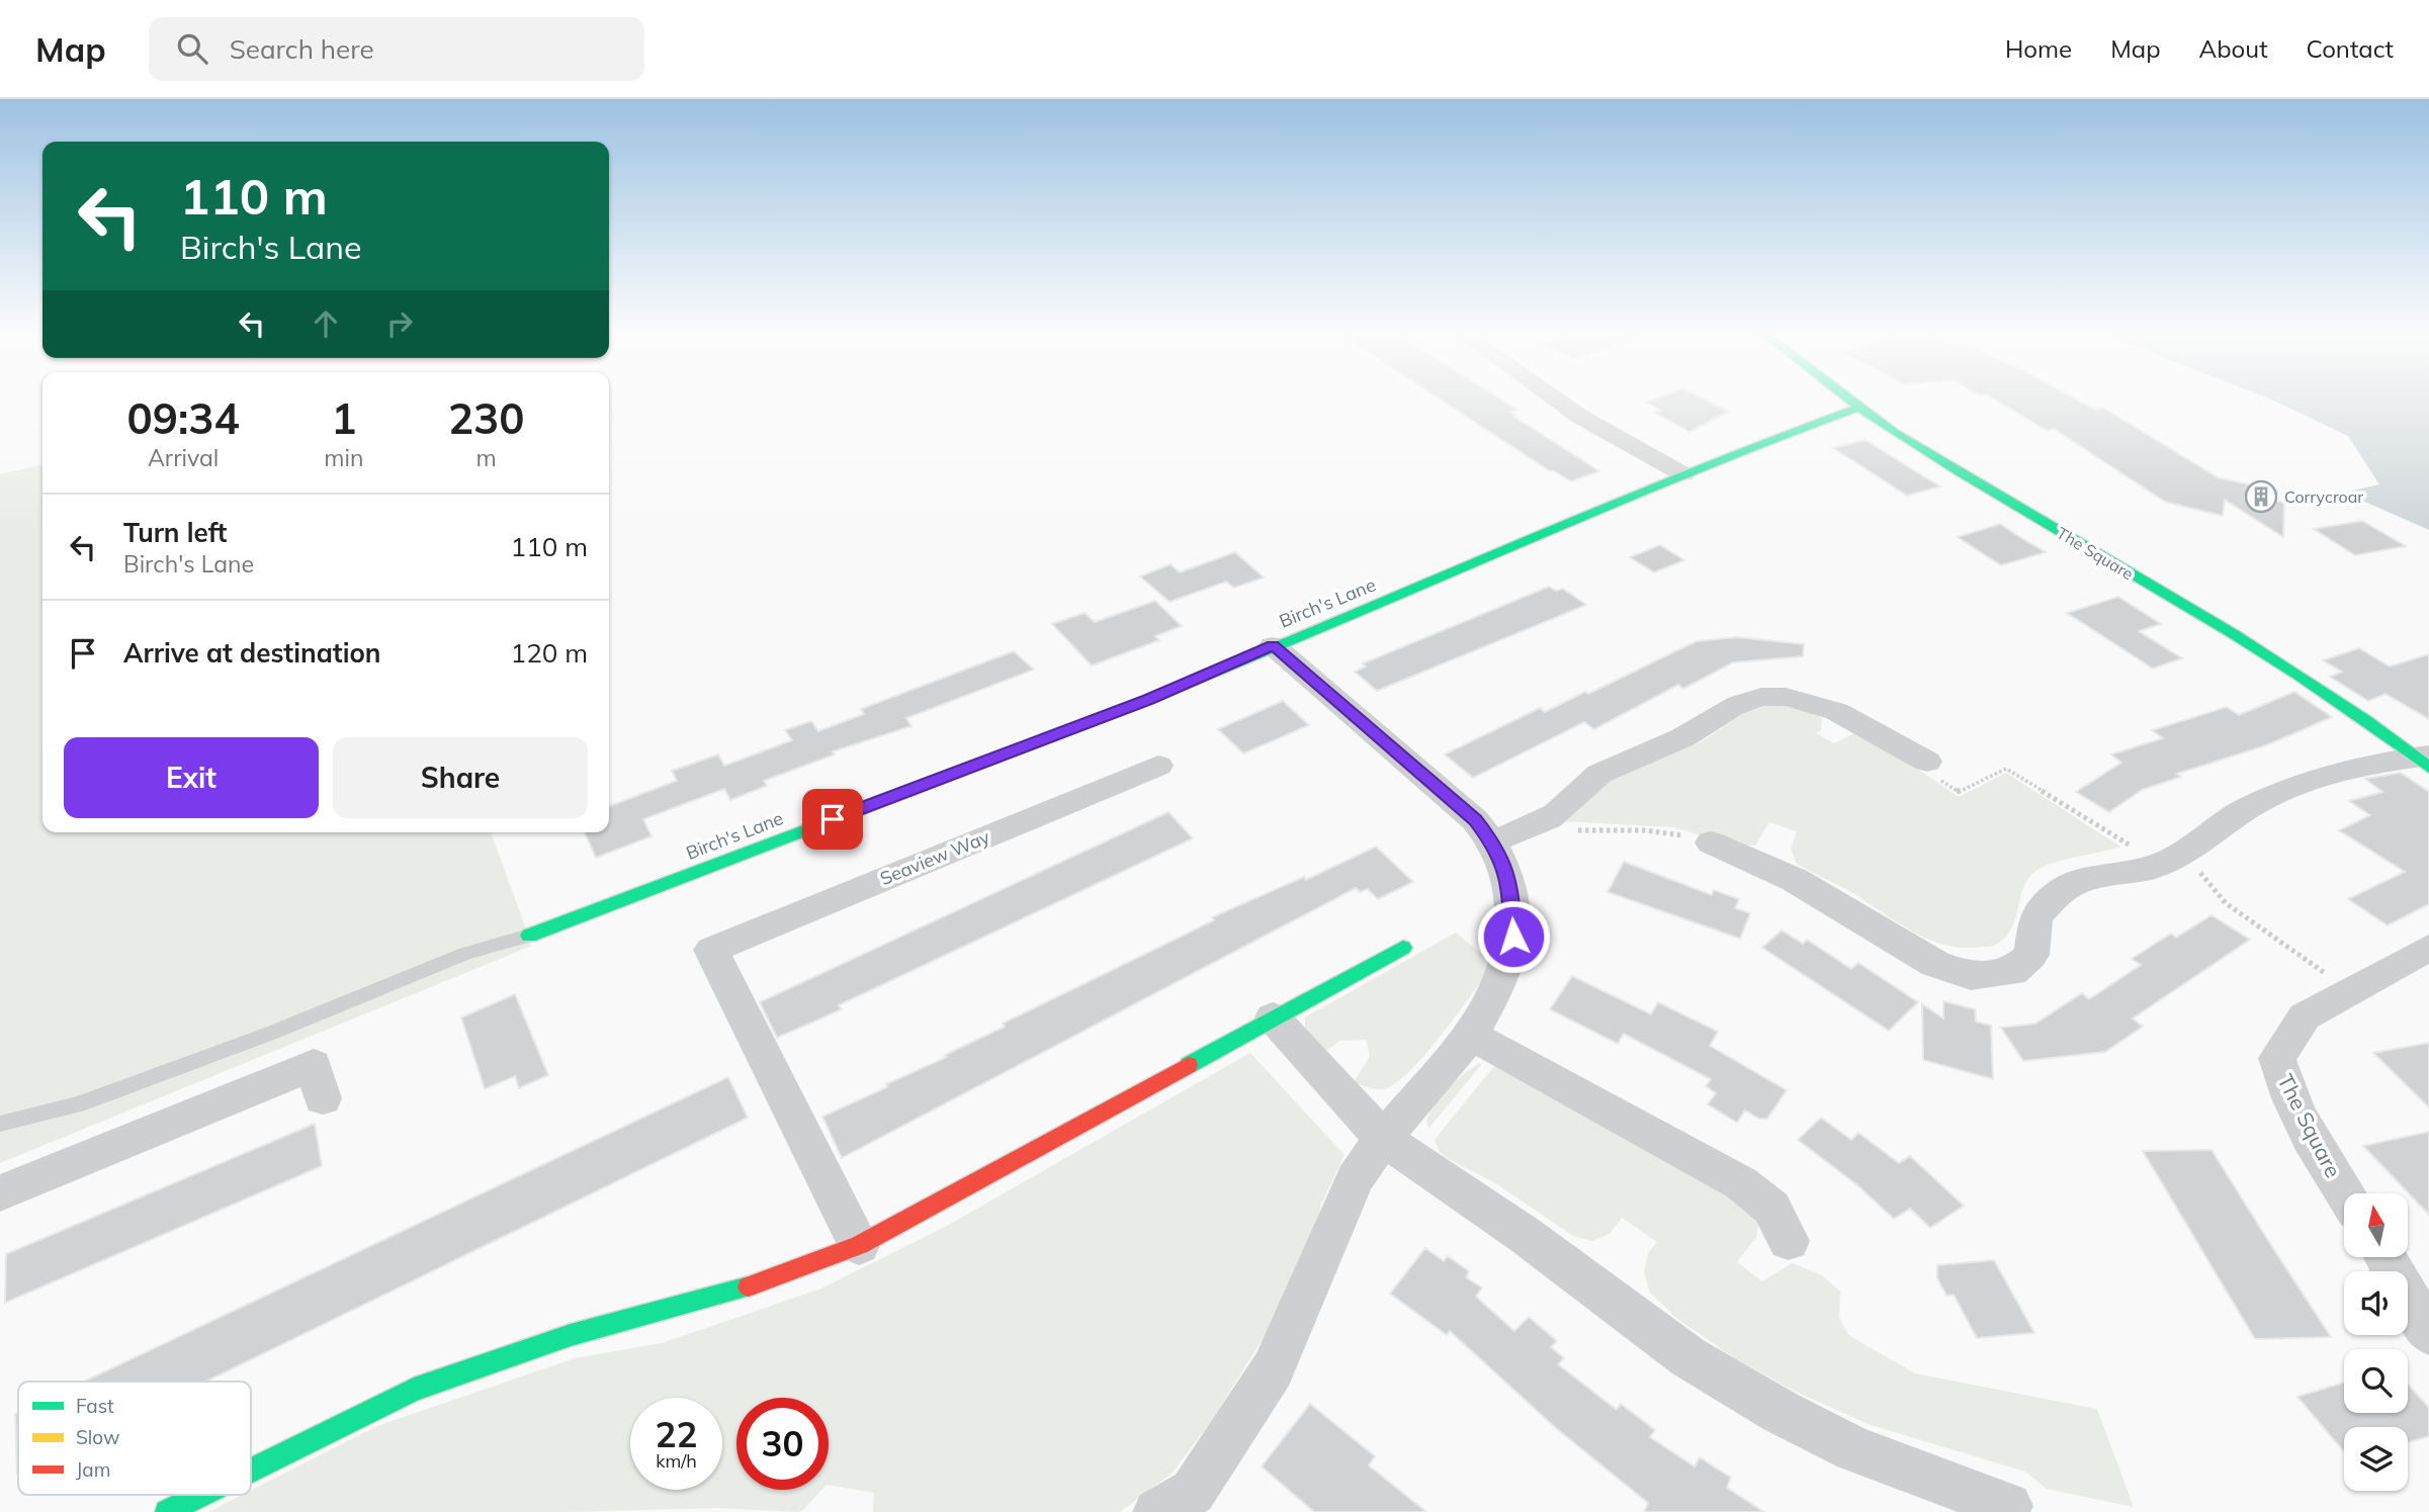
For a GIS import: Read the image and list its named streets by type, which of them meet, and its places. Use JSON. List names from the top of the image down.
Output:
{
  "streets": {
    "street": ["The Square", "Birch's Lane", "Seaview Way"]
  },
  "crossings": [
    ["The Square", "Birch's Lane"]
  ],
  "places": {
    "building": ["Corrycroar"]
  },
  "legend": ["Fast", "Slow", "Jam"],
  "north": "top",
  "page": {
    "header": "Map",
    "search": "Search here",
    "nav": [
      "Home",
      "Map",
      "About",
      "Contact"
    ],
    "turn": ["110 m", "Birch's Lane"],
    "eta": [
      "09:34",
      "Arrival",
      "1",
      "min",
      "230",
      "m"
    ],
    "list": [
      {
        "name": "Turn left",
        "note": "Birch's Lane",
        "value": "110 m"
      },
      {
        "name": "Arrive at destination",
        "value": "120 m"
      }
    ],
    "buttons": ["Exit", "Share"],
    "speed": "22 km/h",
    "limit": "30"
  }
}
